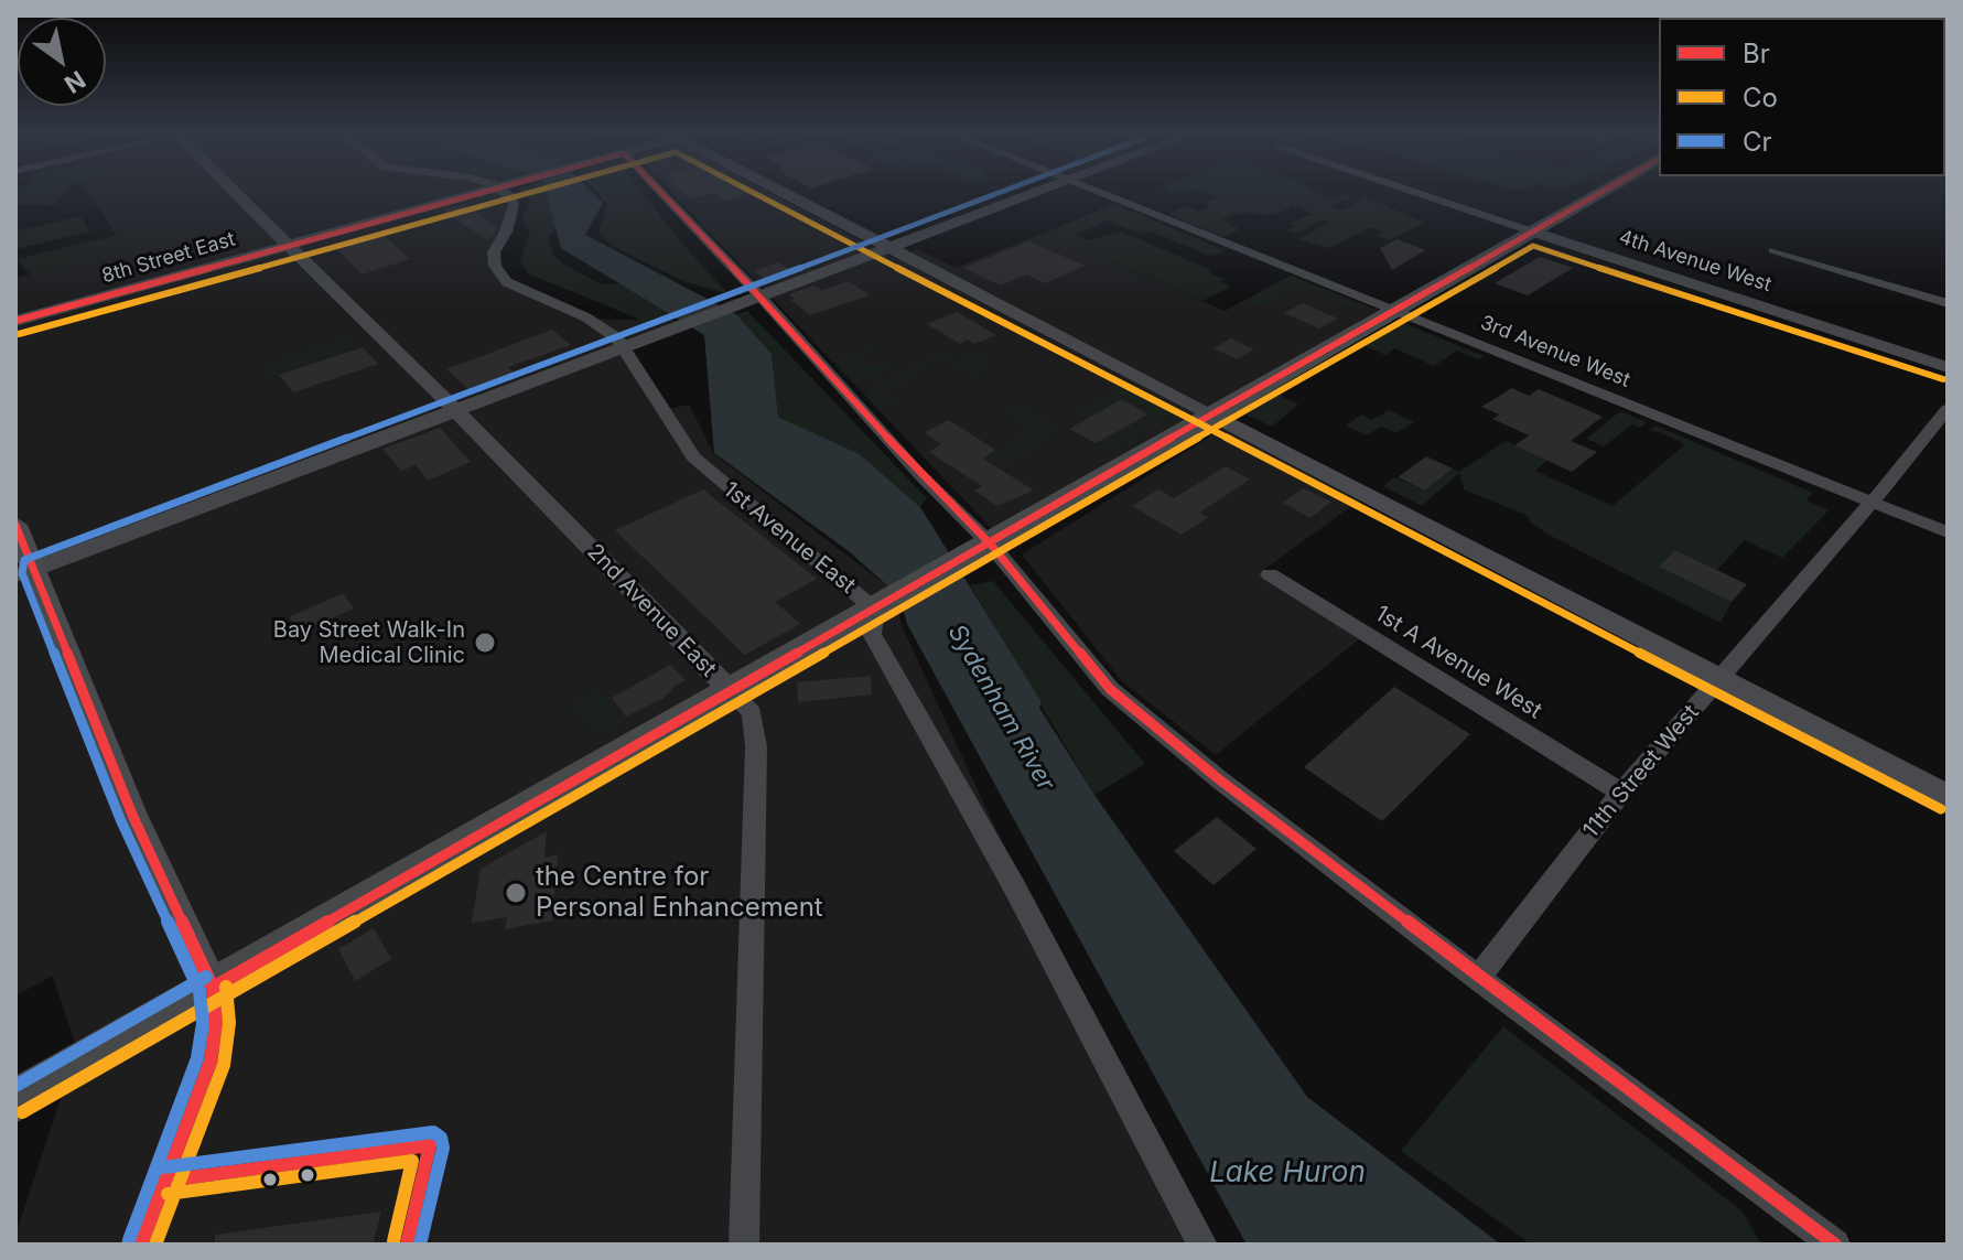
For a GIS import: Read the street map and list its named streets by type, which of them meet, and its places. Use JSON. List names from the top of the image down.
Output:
{
  "streets": {
    "street": [
      "8th Street East",
      "4th Avenue West",
      "3rd Avenue West",
      "1st Avenue East",
      "2nd Avenue East",
      "1st A Avenue West",
      "11th Street West"
    ]
  },
  "crossings": [
    ["8th Street East", "2nd Avenue East"],
    ["3rd Avenue West", "11th Street West"],
    ["1st A Avenue West", "11th Street West"]
  ],
  "water": ["Sydenham River", "Lake Huron"],
  "places": ["Bay Street Walk-In Medical Clinic", "the Centre for Personal Enhancement"],
  "lines": ["transit line Br", "transit line Co", "transit line Cr"],
  "legend": ["Br", "Co", "Cr"],
  "north": "bottom right"
}
